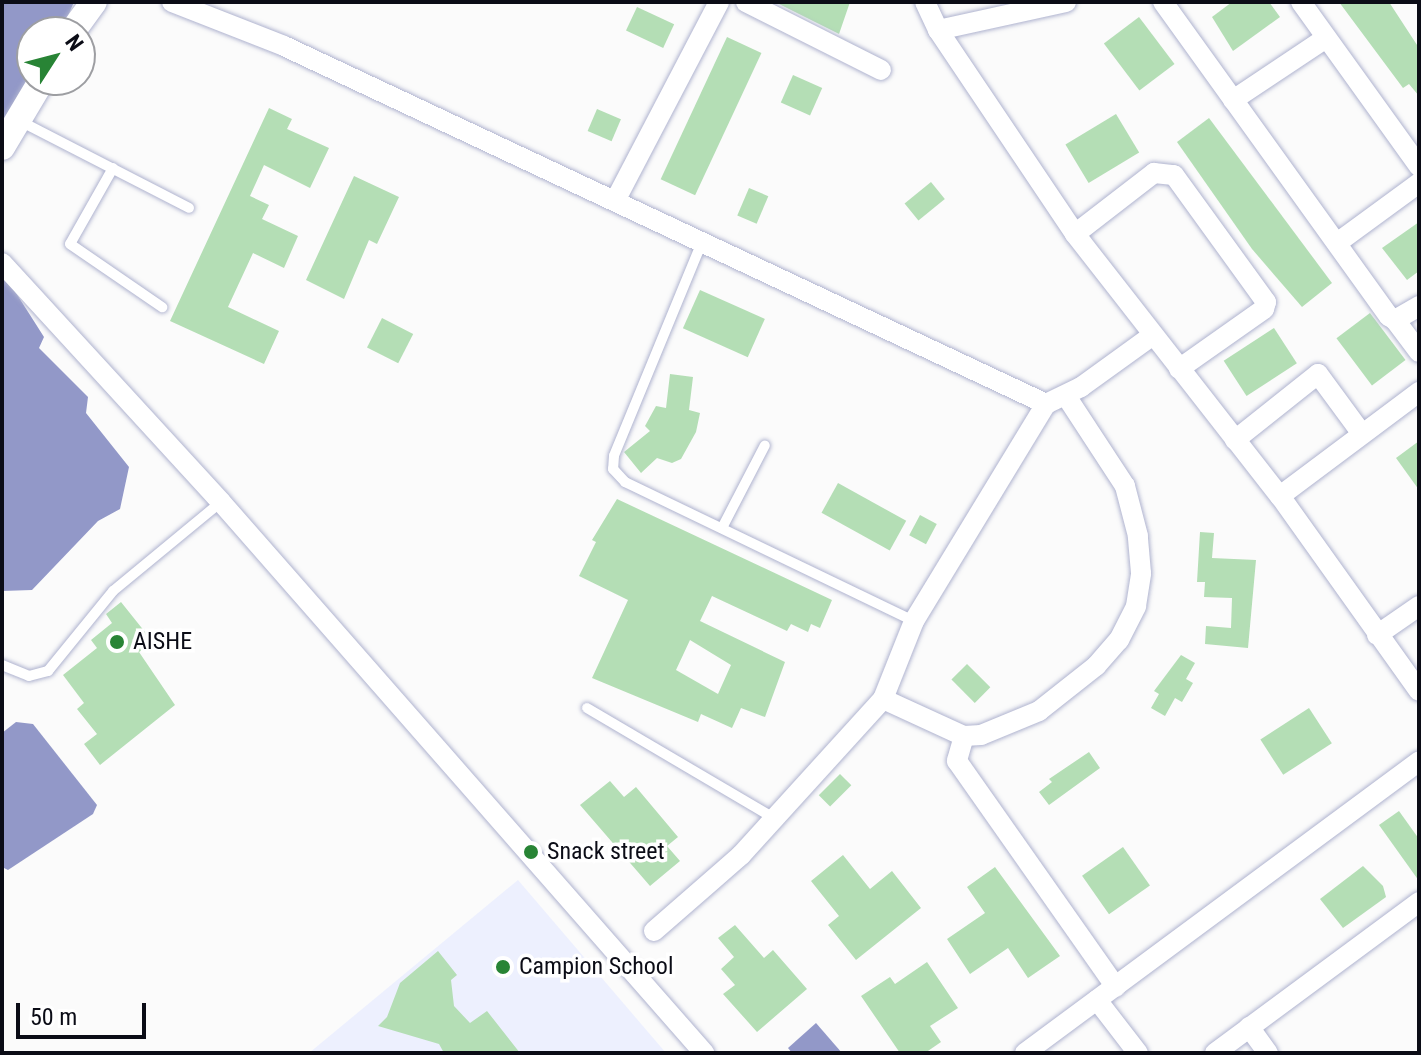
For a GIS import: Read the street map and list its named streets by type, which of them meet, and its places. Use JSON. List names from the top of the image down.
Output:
{
  "places": ["AISHE", "Snack street", "Campion School"],
  "scale_bar": "50 m",
  "north": "top right"
}
